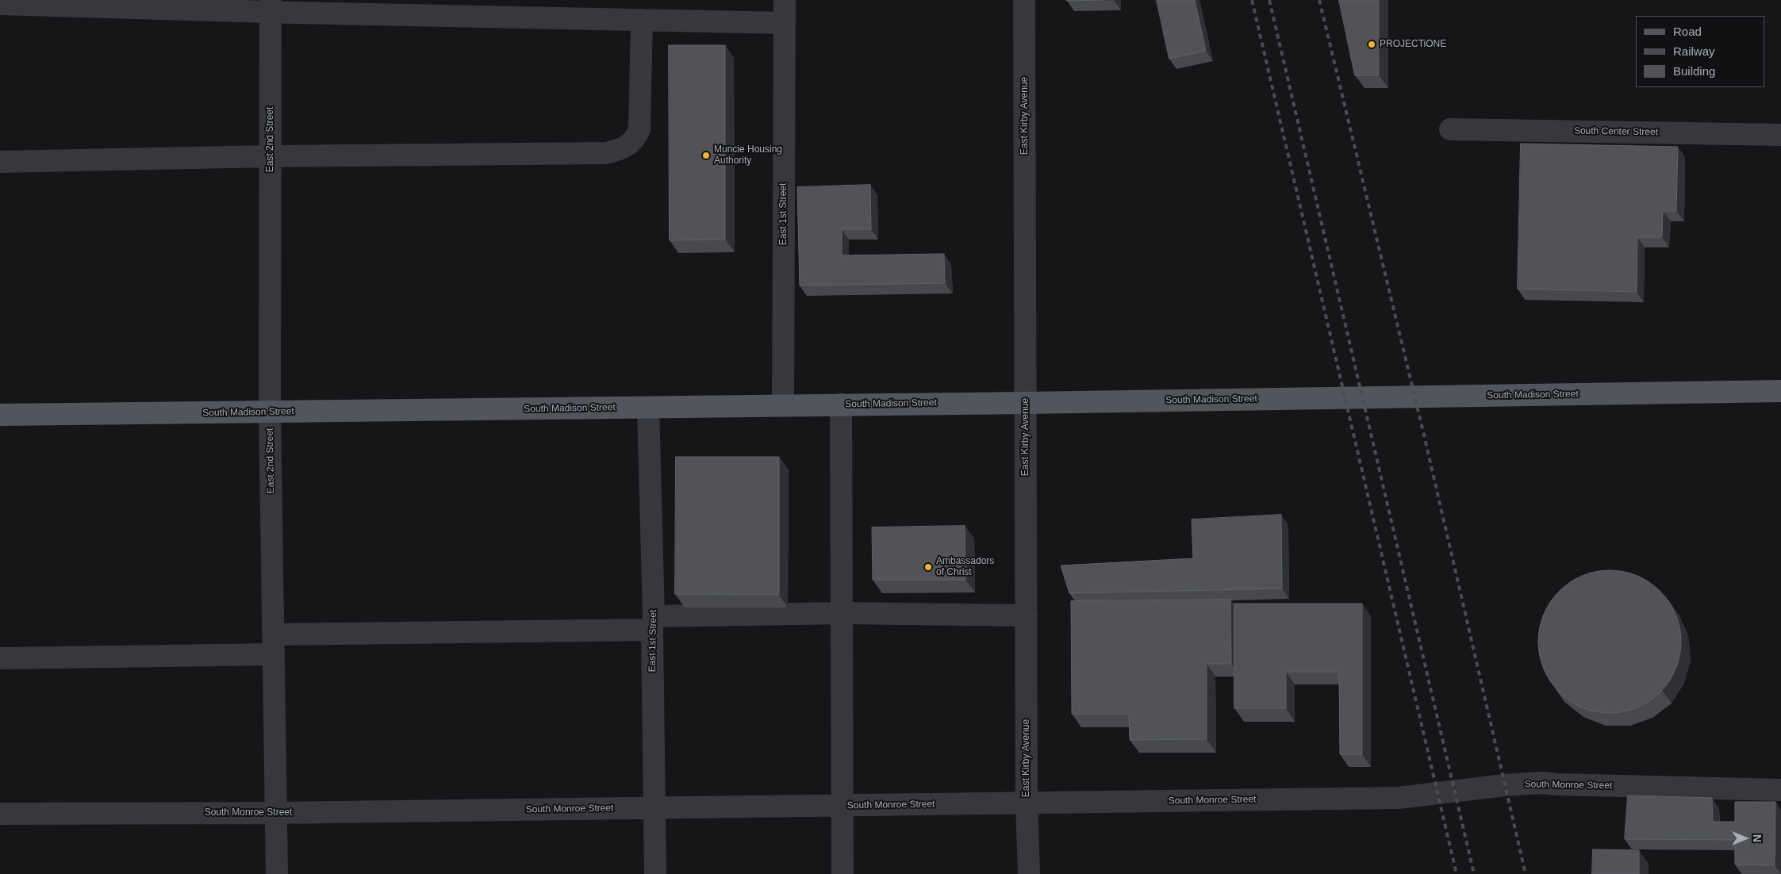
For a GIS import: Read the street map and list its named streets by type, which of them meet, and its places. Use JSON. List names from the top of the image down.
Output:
{
  "streets": {
    "main road": ["South Madison Street"],
    "street": [
      "East Kirby Avenue",
      "South Center Street",
      "East 2nd Street",
      "East 1st Street",
      "South Monroe Street"
    ]
  },
  "crossings": [
    ["East Kirby Avenue", "South Madison Street"],
    ["East Kirby Avenue", "South Monroe Street"],
    ["East 2nd Street", "South Madison Street"],
    ["East 2nd Street", "South Monroe Street"],
    ["East 1st Street", "South Madison Street"],
    ["East 1st Street", "South Monroe Street"]
  ],
  "places": ["PROJECTiONE", "Muncie Housing Authority", "Ambassadors of Christ"],
  "legend": ["Road", "Railway", "Building"],
  "north": "right"
}
